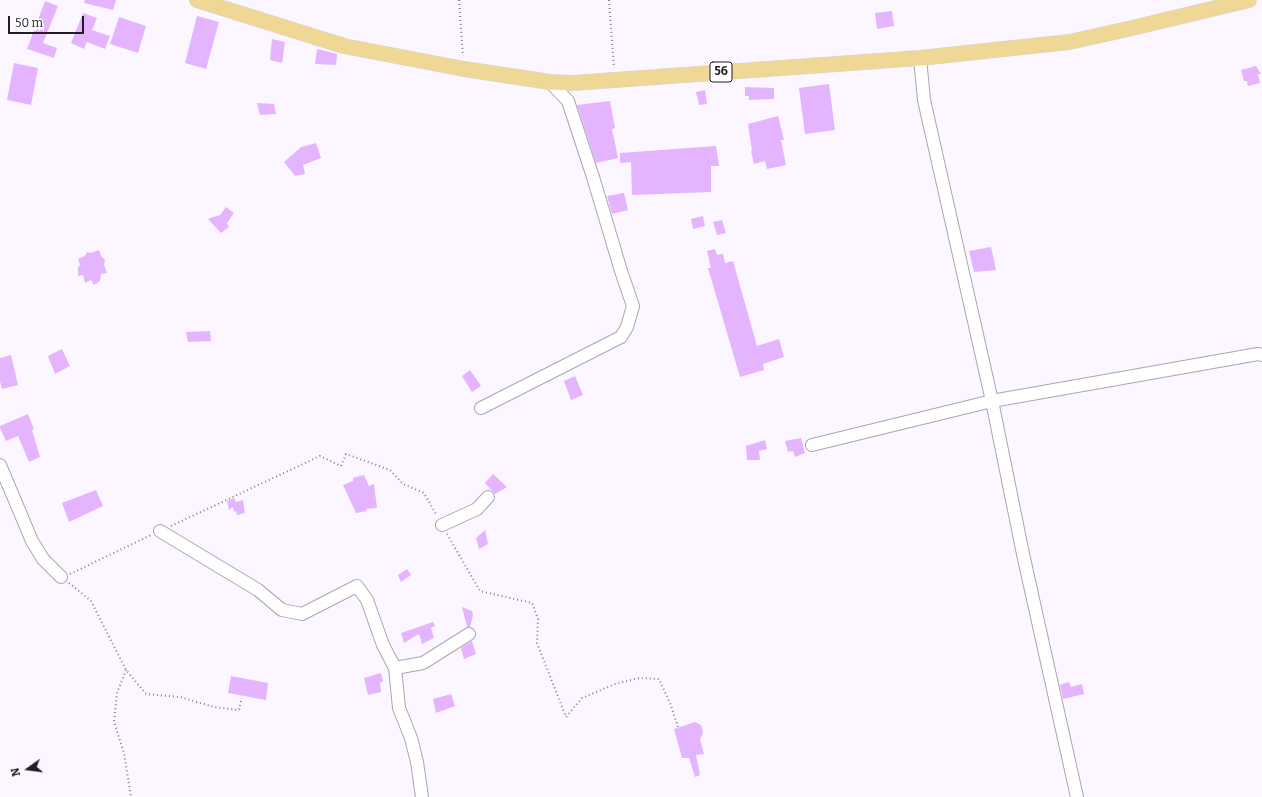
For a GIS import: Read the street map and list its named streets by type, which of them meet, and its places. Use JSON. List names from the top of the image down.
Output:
{
  "streets": {
    "main road": ["56"]
  },
  "scale_bar": "50 m",
  "north": "left"
}
